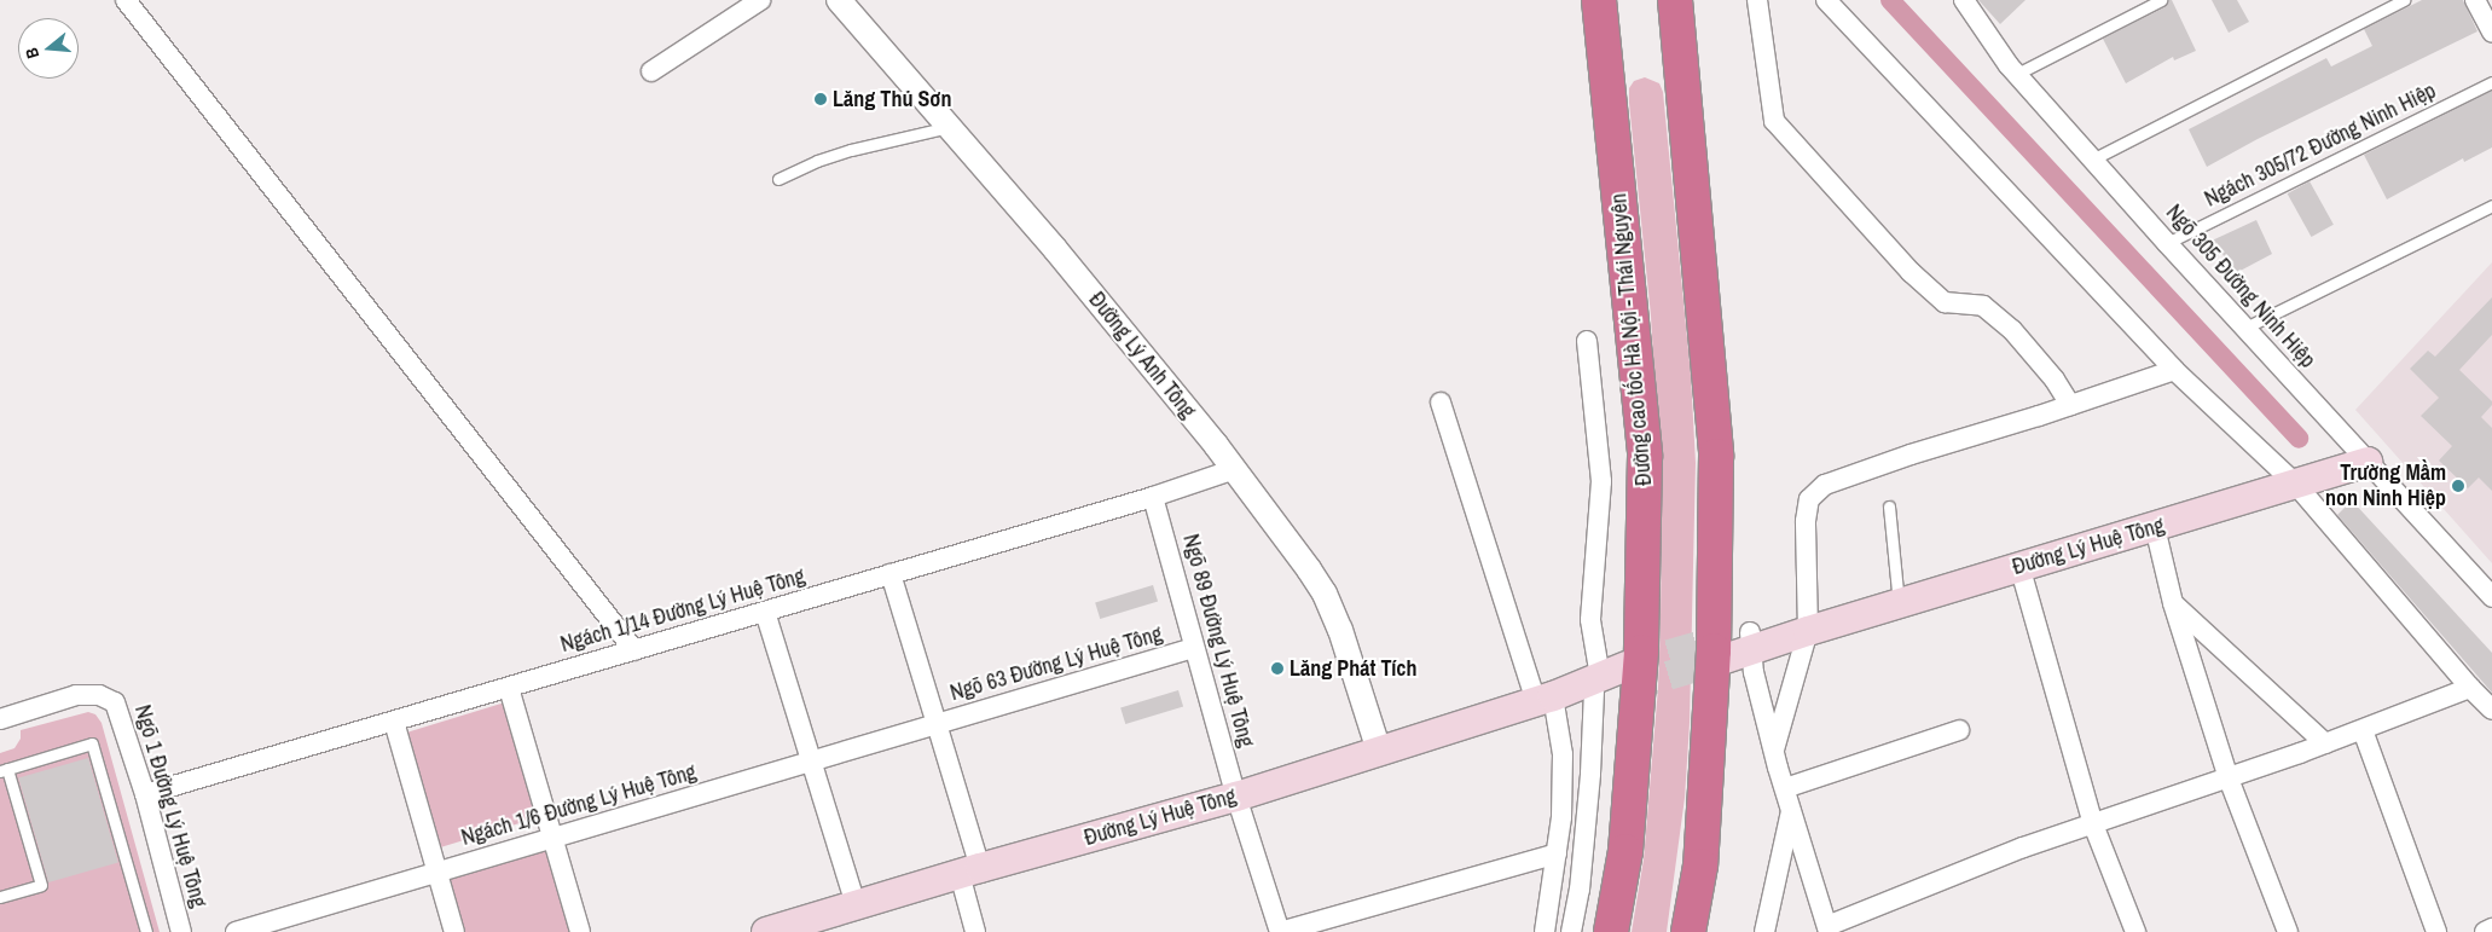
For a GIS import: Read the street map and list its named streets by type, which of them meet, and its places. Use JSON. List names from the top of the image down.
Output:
{
  "streets": {
    "highway": ["Đường cao tốc Hà Nội - Thái Nguyên"],
    "main road": ["Đường Lý Huệ Tông"],
    "street": [
      "Ngõ 305 Đường Ninh Hiệp",
      "Đường Lý Anh Tông",
      "Ngách 1/14 Đường Lý Huệ Tông",
      "Ngõ 89 Đường Lý Huệ Tông",
      "Ngõ 63 Đường Lý Huệ Tông",
      "Ngách 1/6 Đường Lý Huệ Tông",
      "Ngõ 1 Đường Lý Huệ Tông"
    ],
    "lane": ["Ngách 305/72 Đường Ninh Hiệp"]
  },
  "crossings": [
    ["Ngách 305/72 Đường Ninh Hiệp", "Ngõ 305 Đường Ninh Hiệp"],
    ["Ngõ 305 Đường Ninh Hiệp", "Đường Lý Huệ Tông"],
    ["Đường Lý Anh Tông", "Đường Lý Huệ Tông"],
    ["Đường Lý Anh Tông", "Ngách 1/14 Đường Lý Huệ Tông"],
    ["Đường Lý Huệ Tông", "Ngõ 89 Đường Lý Huệ Tông"],
    ["Đường Lý Huệ Tông", "Ngõ 63 Đường Lý Huệ Tông"],
    ["Ngách 1/14 Đường Lý Huệ Tông", "Ngõ 89 Đường Lý Huệ Tông"],
    ["Ngách 1/14 Đường Lý Huệ Tông", "Ngõ 1 Đường Lý Huệ Tông"],
    ["Ngõ 89 Đường Lý Huệ Tông", "Ngõ 63 Đường Lý Huệ Tông"],
    ["Ngõ 63 Đường Lý Huệ Tông", "Ngách 1/6 Đường Lý Huệ Tông"]
  ],
  "places": ["Lăng Thủ Sơn", "Trường Mầm non Ninh Hiệp", "Lăng Phát Tích"],
  "north": "left"
}
